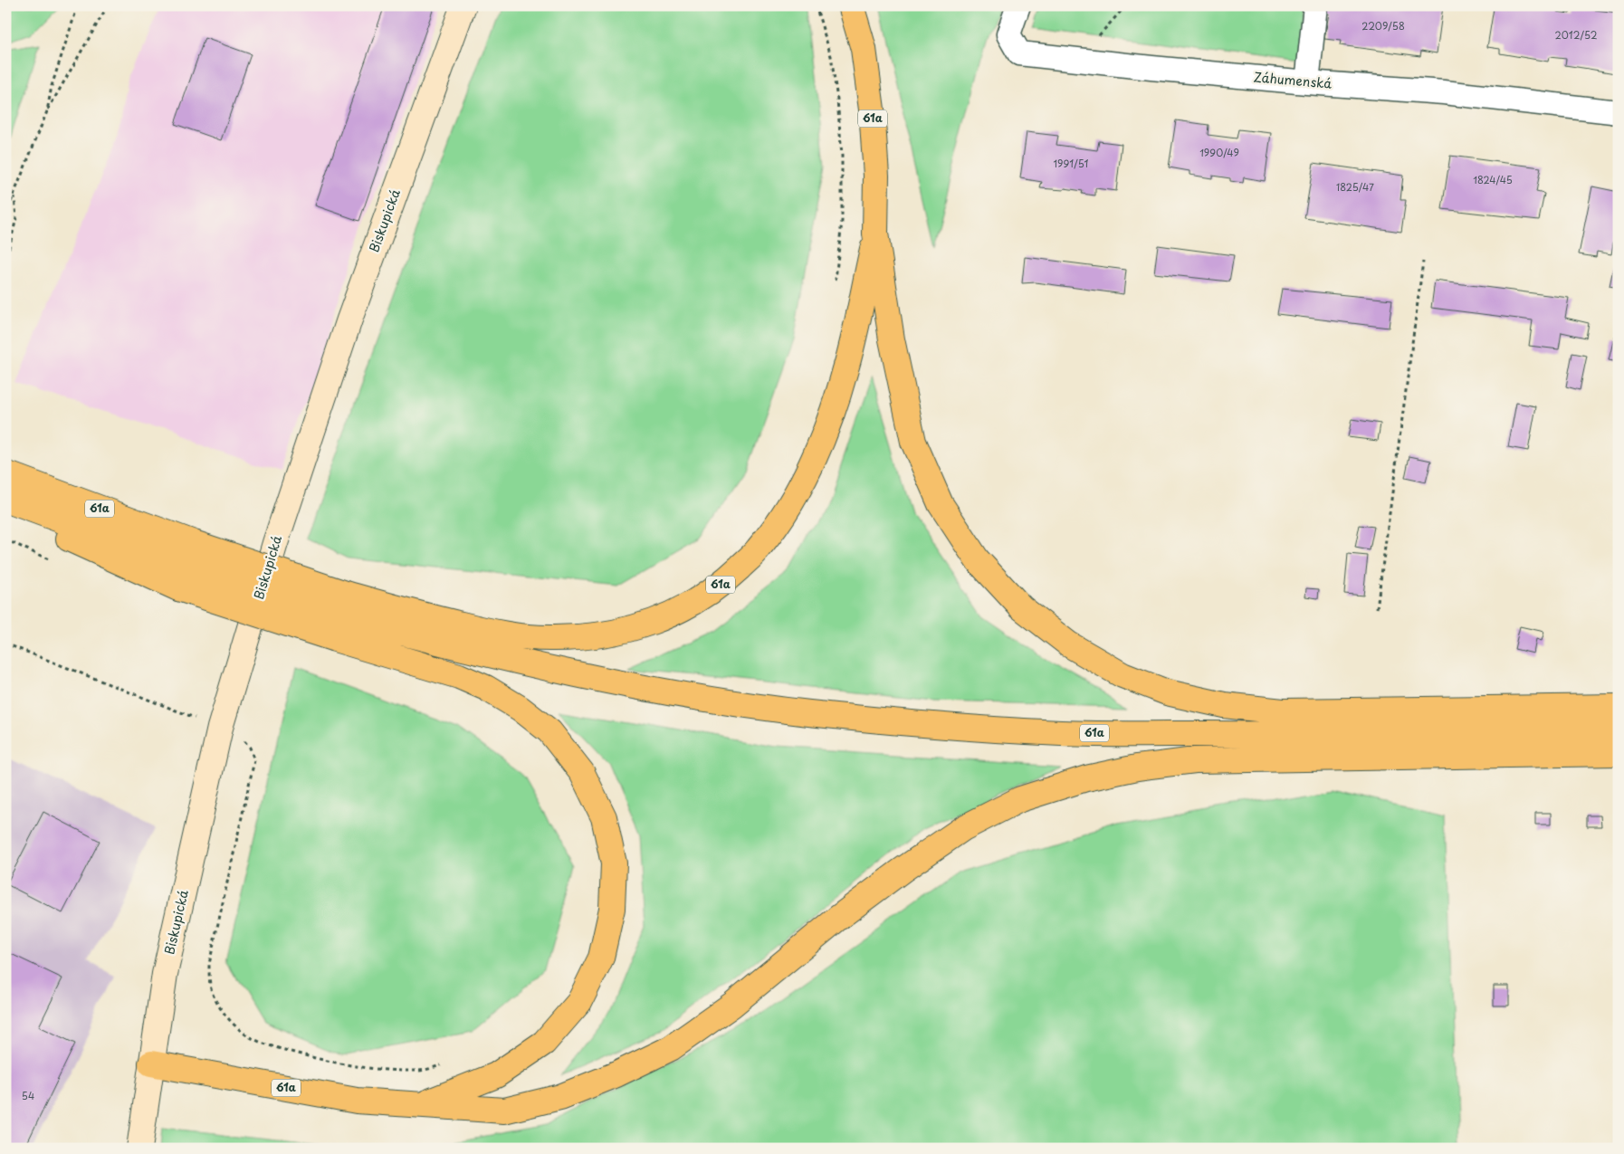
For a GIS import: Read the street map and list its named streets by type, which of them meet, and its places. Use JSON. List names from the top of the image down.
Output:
{
  "streets": {
    "main road": ["61a"],
    "street": ["Záhumenská", "Biskupická"]
  },
  "crossings": [
    ["61a", "Biskupická"]
  ],
  "house_numbers": [
    "2209/58",
    "2012/52",
    "1990/49",
    "1991/51",
    "1824/45",
    "1825/47",
    "54"
  ]
}
